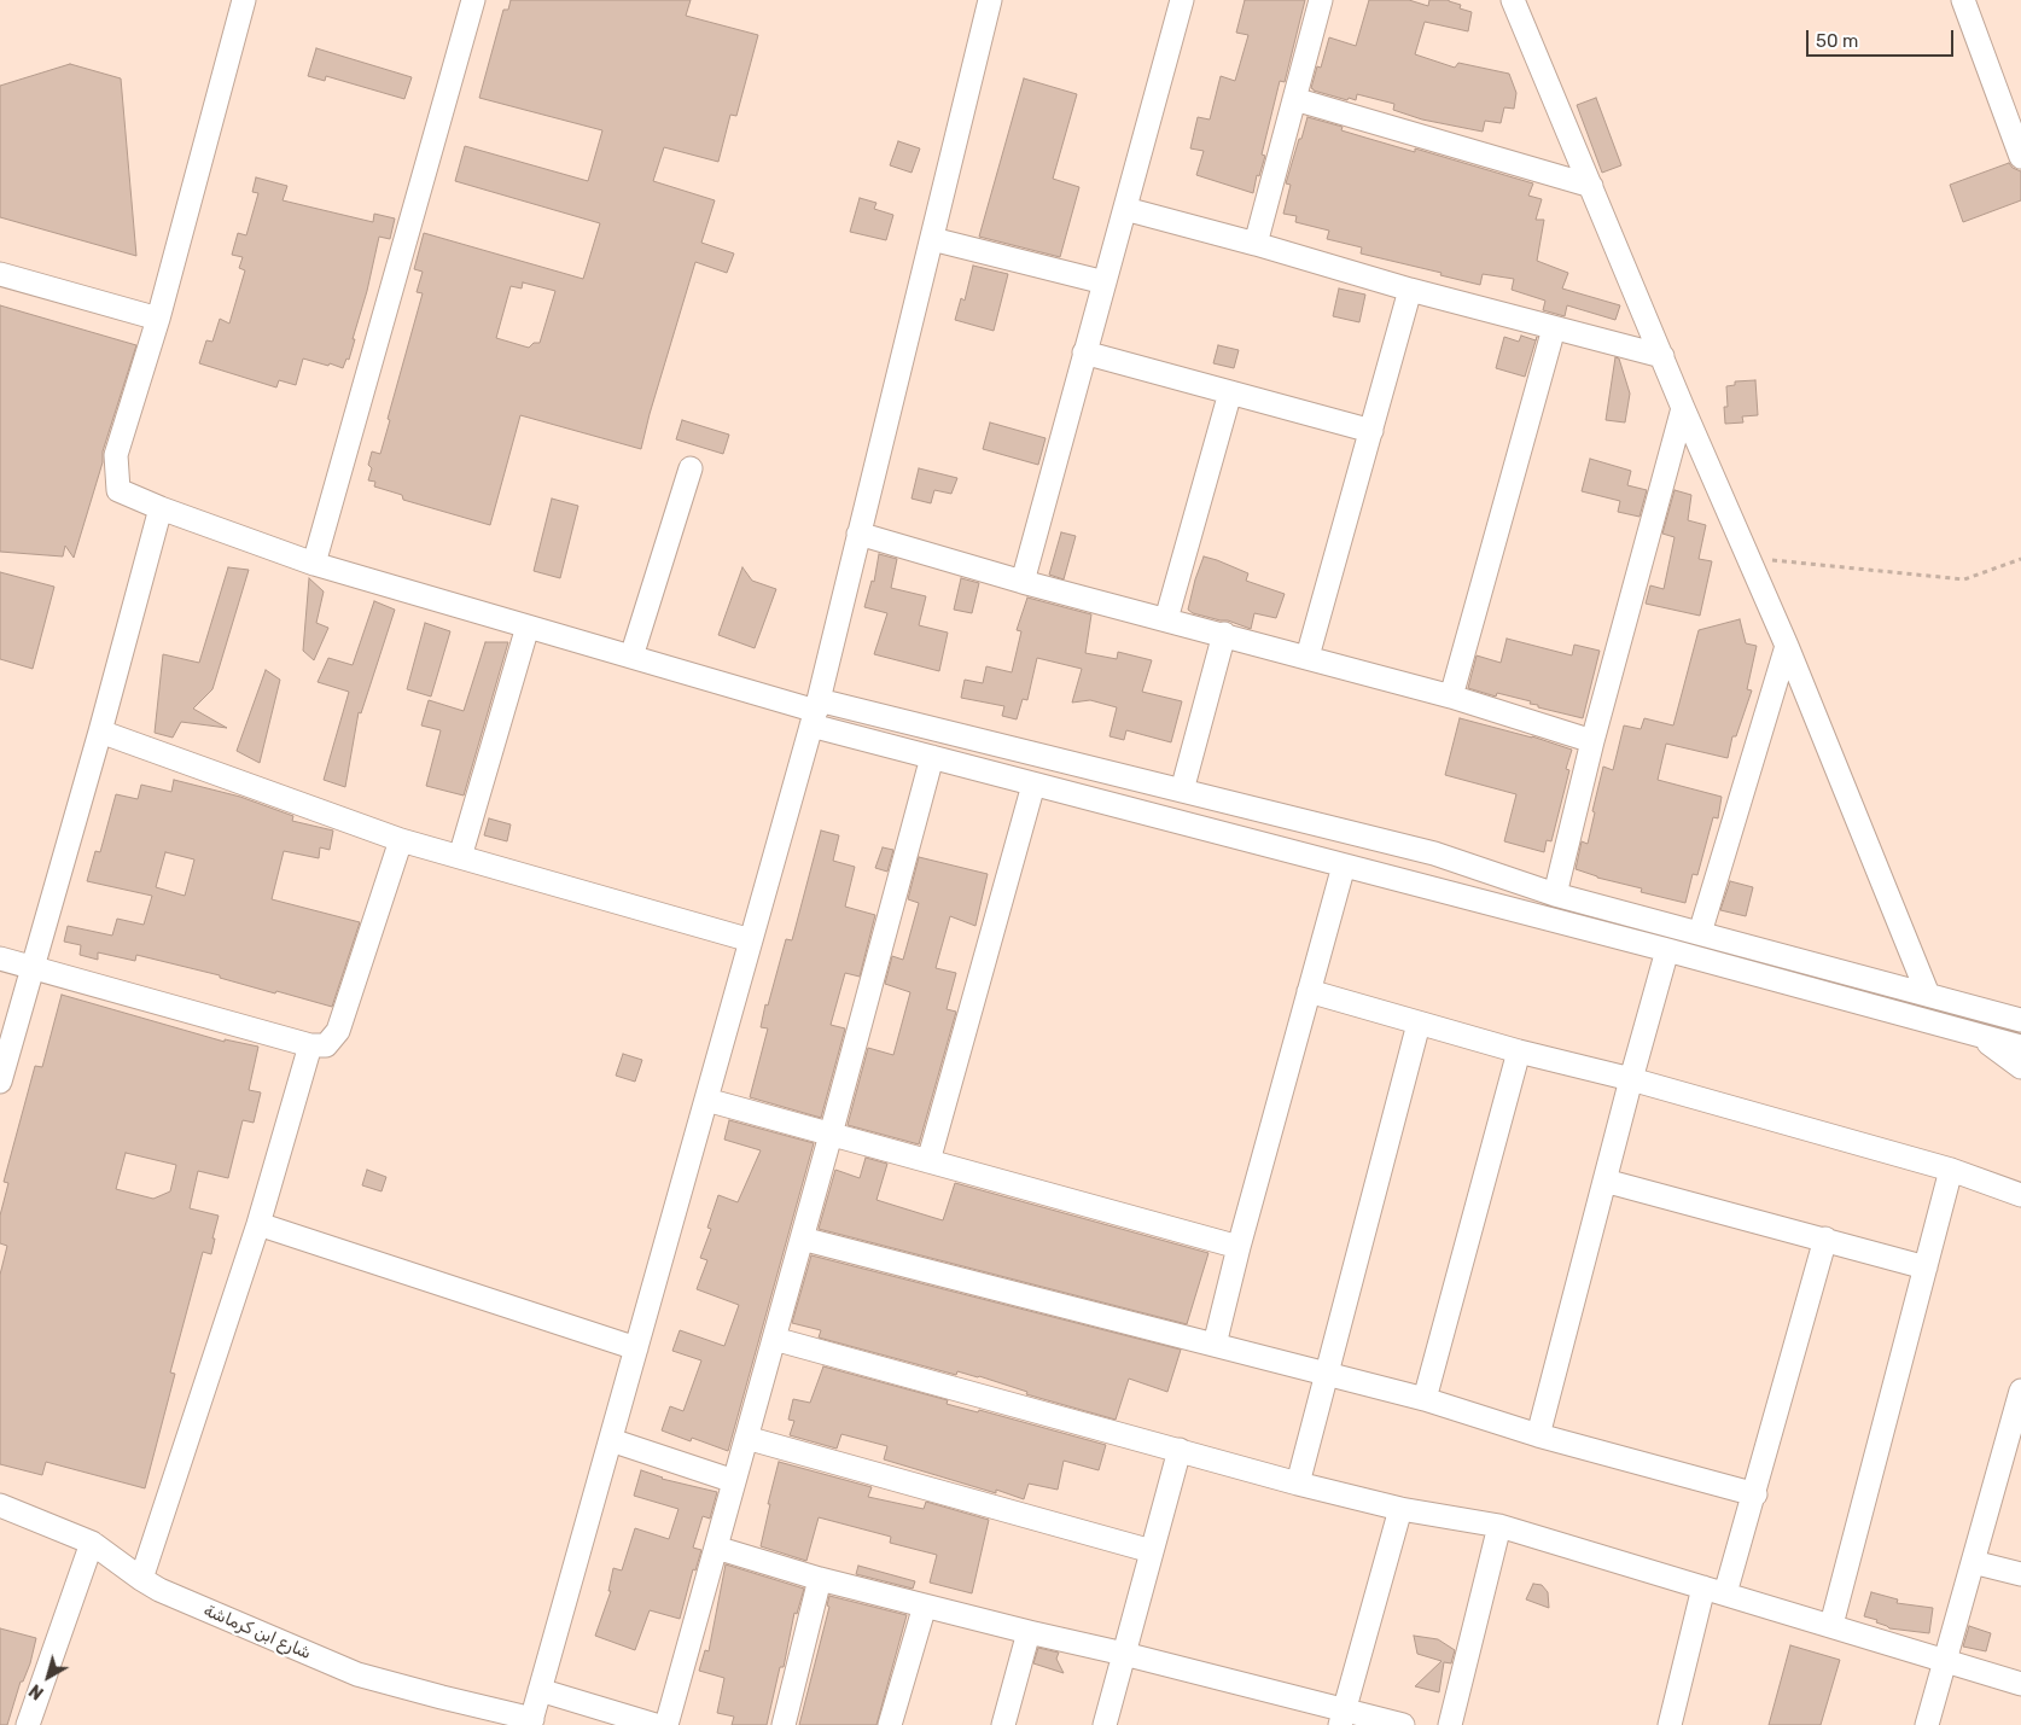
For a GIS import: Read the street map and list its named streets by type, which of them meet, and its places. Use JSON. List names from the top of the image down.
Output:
{
  "streets": {
    "street": ["شارع ابن كرماشة"]
  },
  "scale_bar": "50 m",
  "north": "bottom left"
}
